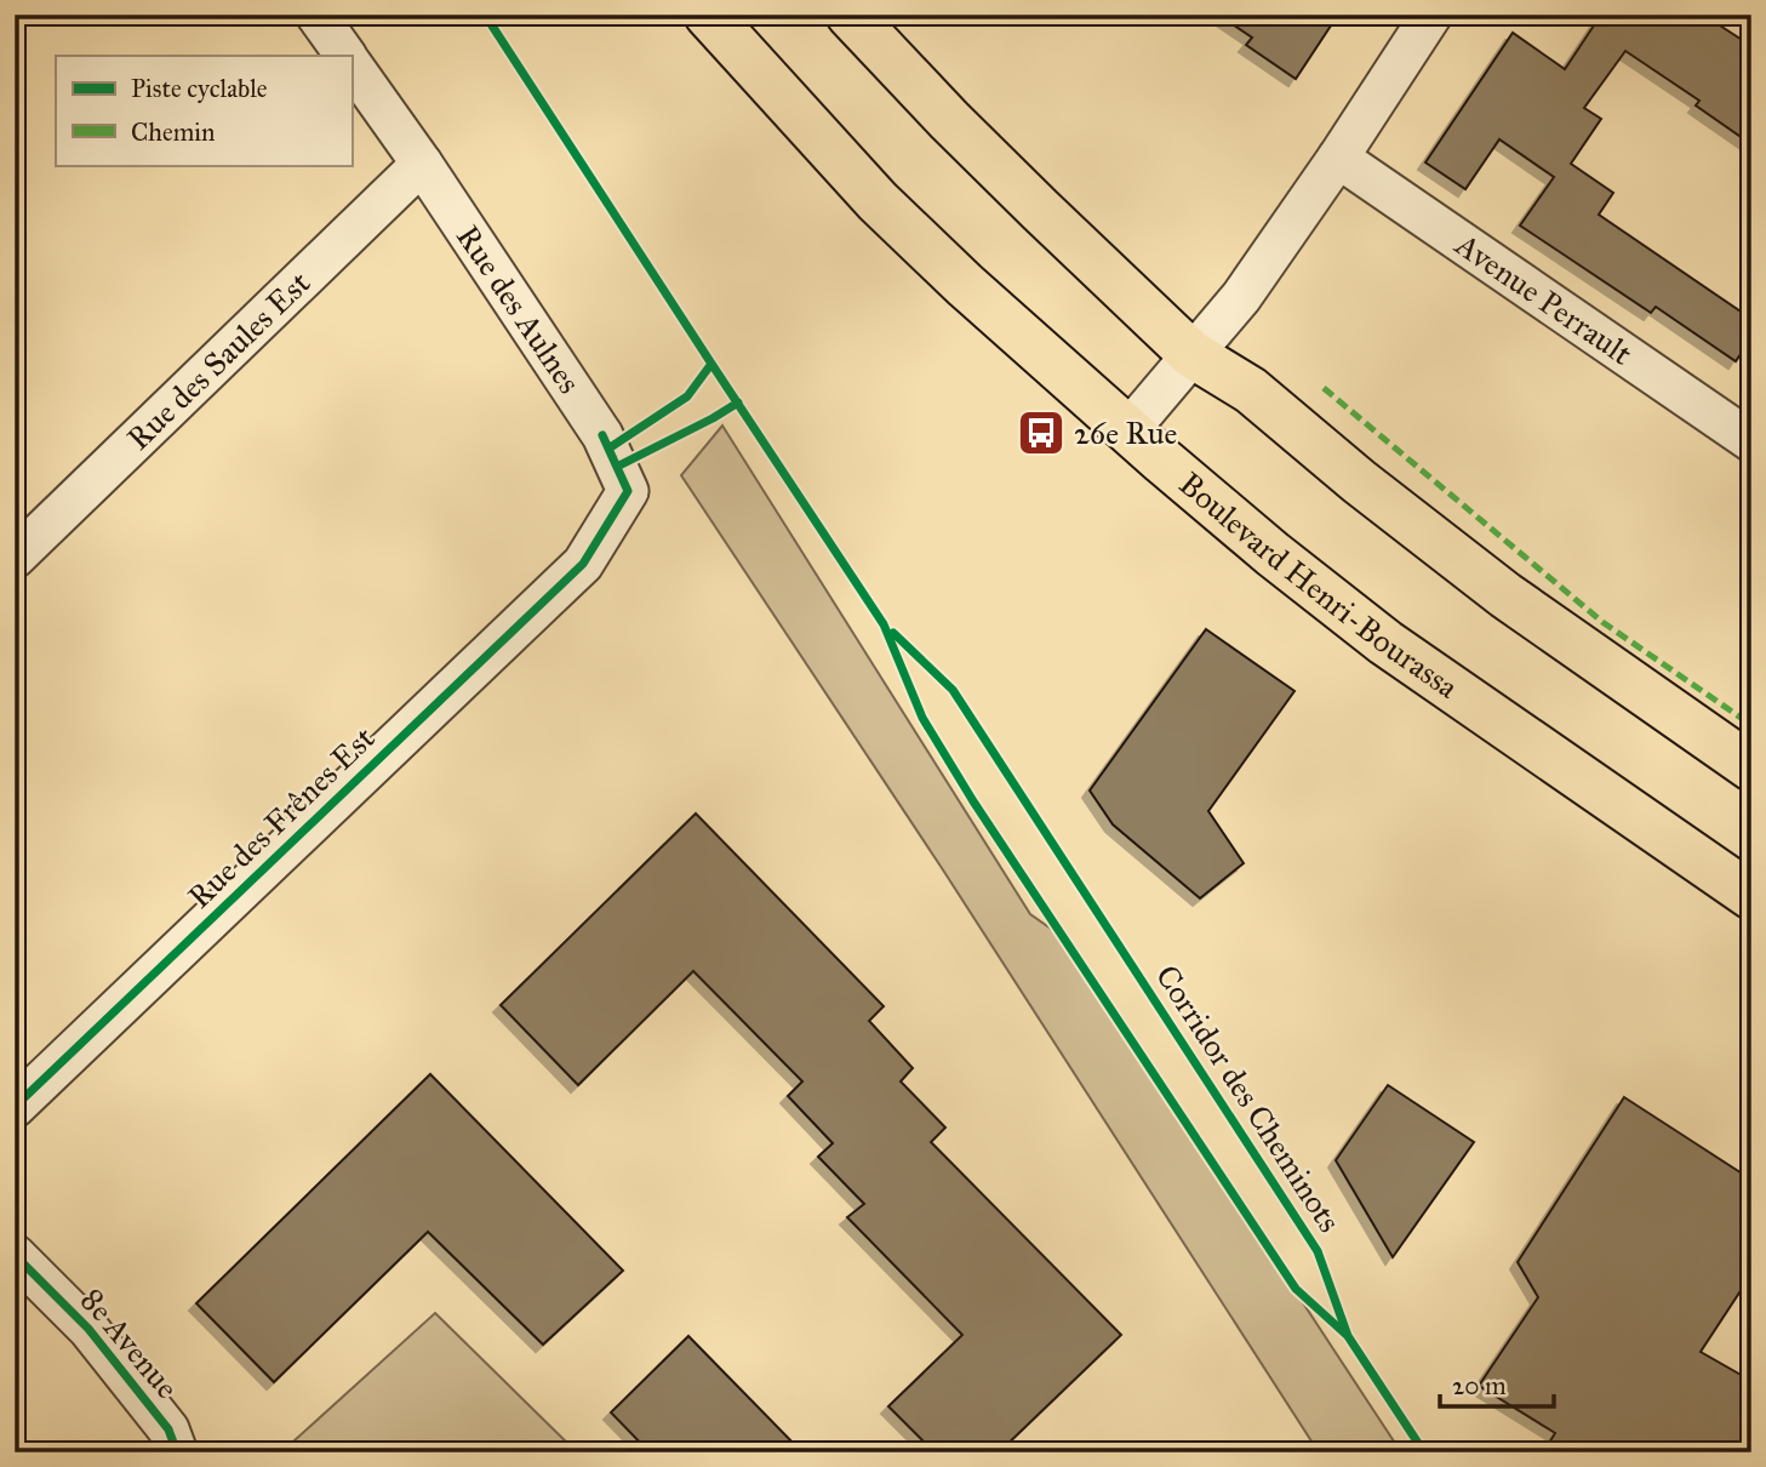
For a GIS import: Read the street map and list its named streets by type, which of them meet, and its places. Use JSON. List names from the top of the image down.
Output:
{
  "streets": {
    "main road": ["Boulevard Henri-Bourassa"],
    "street": [
      "Avenue Perrault",
      "Rue des Aulnes",
      "Rue des Saules Est",
      "Rue des Frênes Est",
      "8e Avenue"
    ],
    "cycle path": ["Corridor des Cheminots"]
  },
  "crossings": [
    ["Rue des Aulnes", "Rue des Saules Est"],
    ["Rue des Aulnes", "Rue des Frênes Est"]
  ],
  "places": {
    "bus stop": ["26e Rue"]
  },
  "legend": ["Piste cyclable", "Chemin"],
  "scale_bar": "20 m"
}
